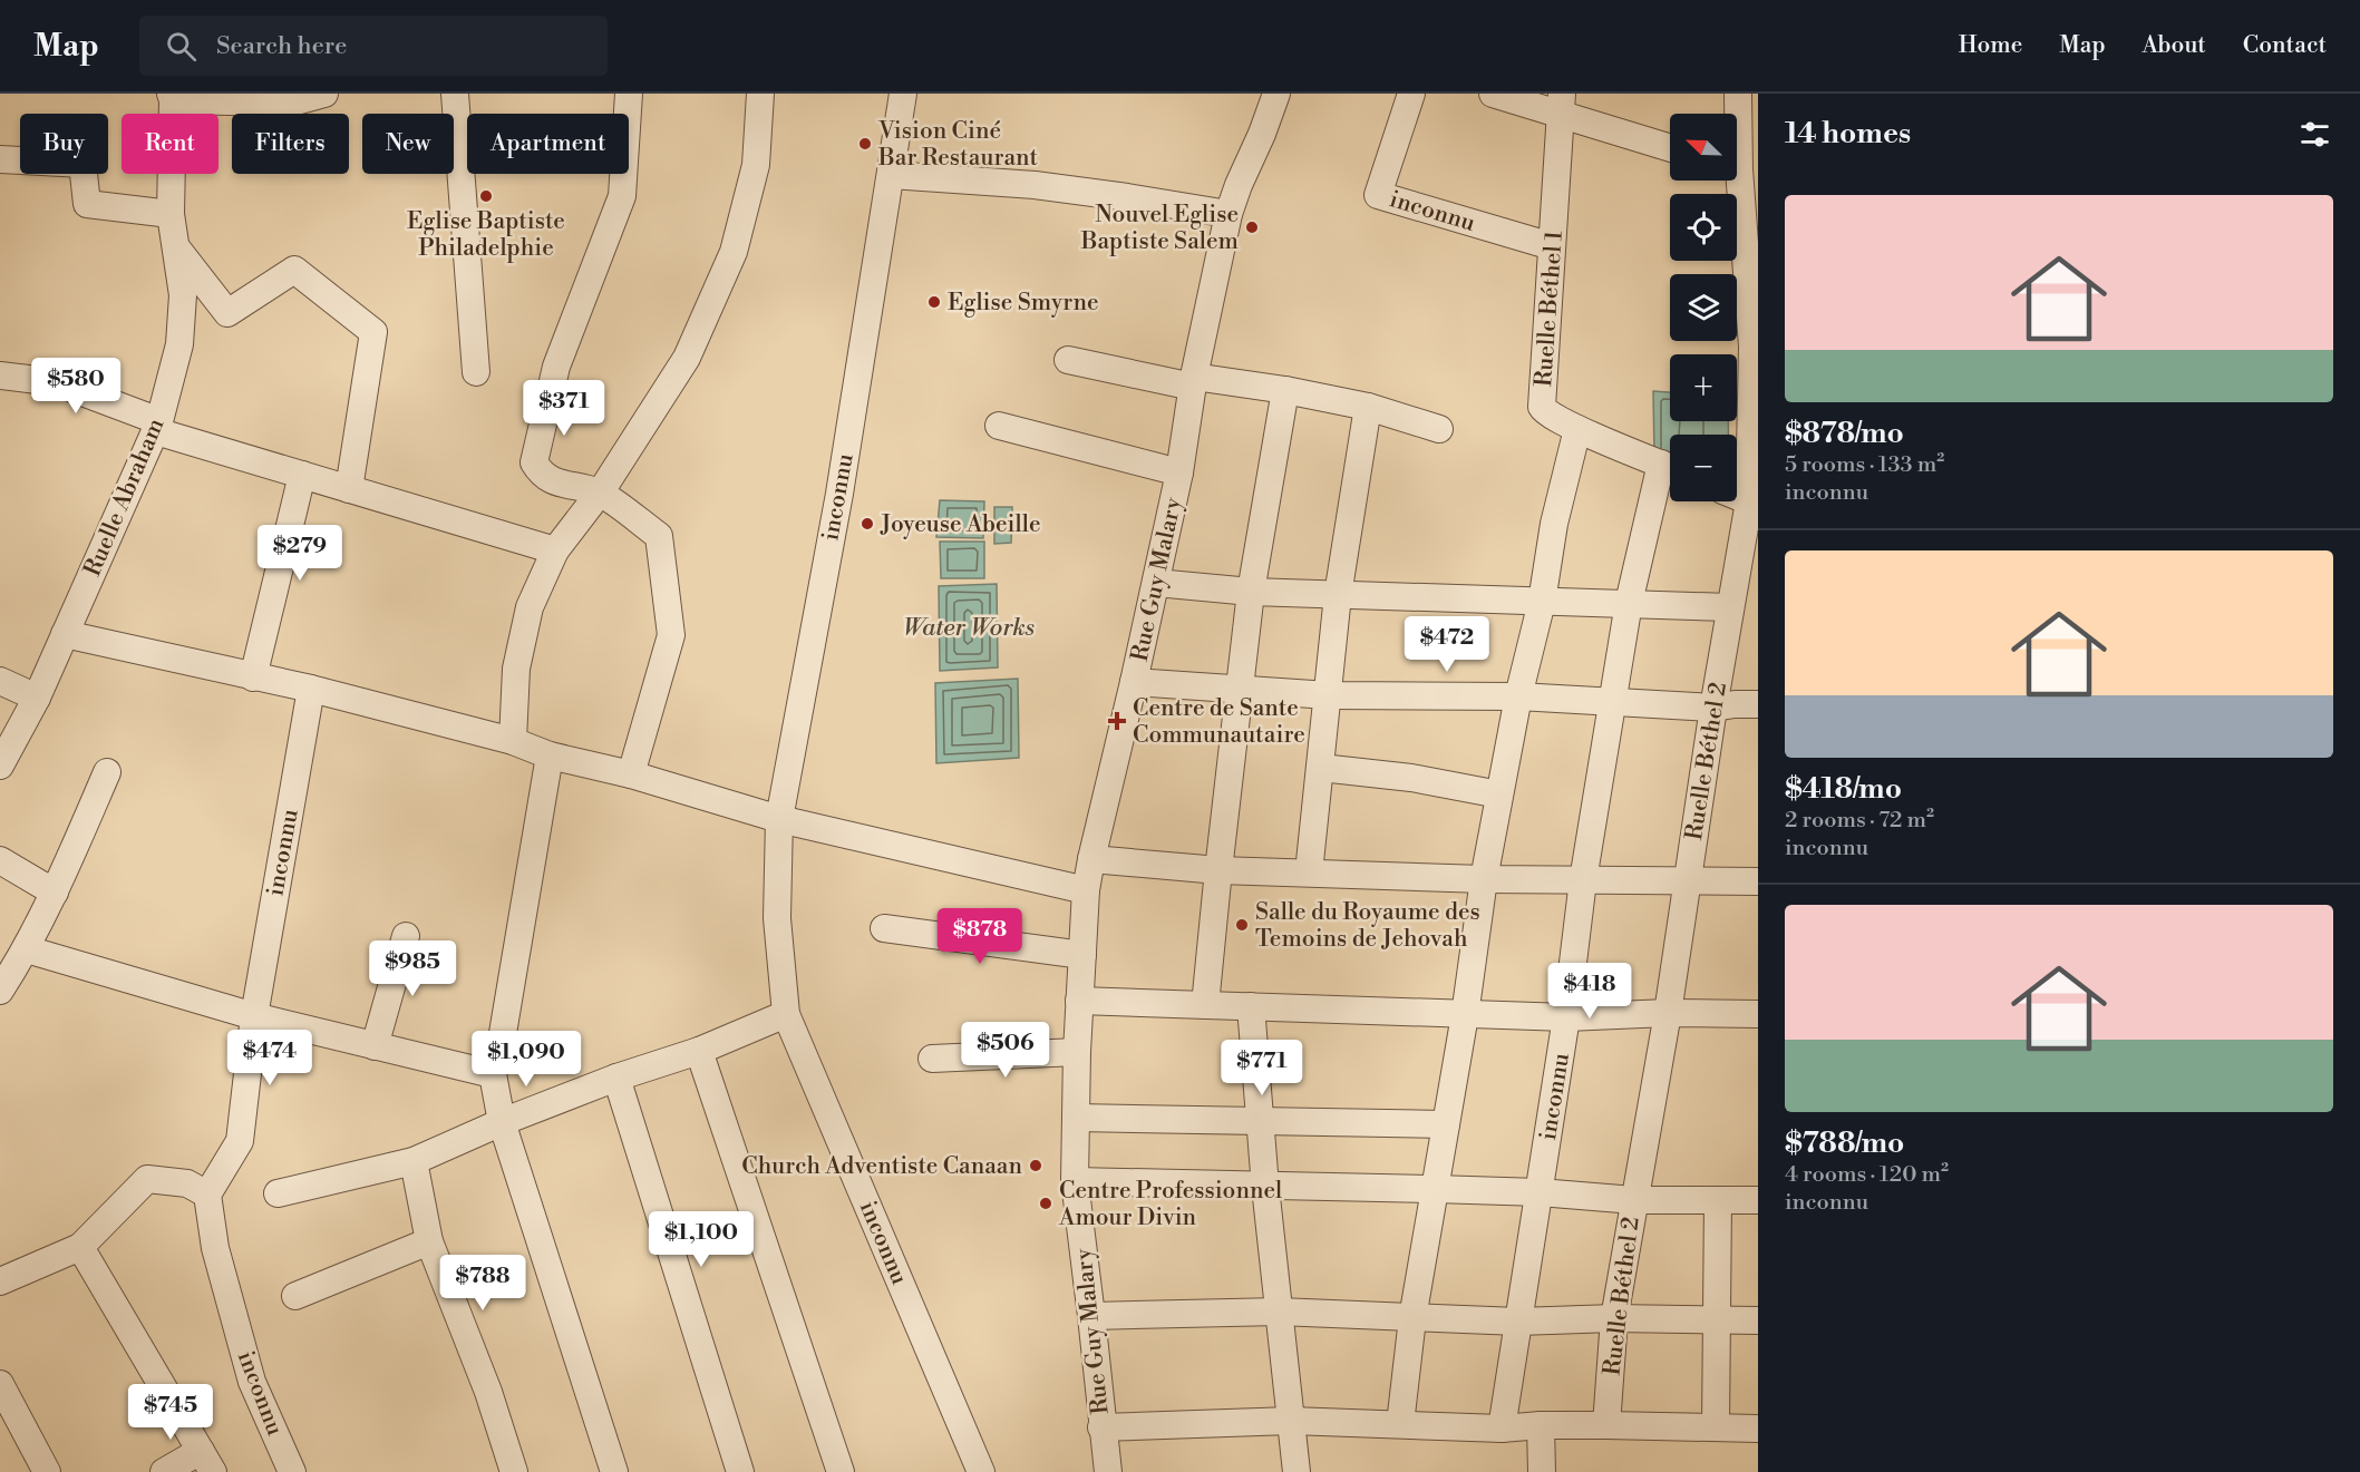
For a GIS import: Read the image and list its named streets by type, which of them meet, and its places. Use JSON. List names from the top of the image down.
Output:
{
  "streets": {
    "street": [
      "inconnu",
      "Ruelle Béthel 1",
      "Ruelle Abraham",
      "Rue Guy Malary",
      "Ruelle Béthel 2"
    ]
  },
  "crossings": [
    ["inconnu", "Ruelle Béthel 1"]
  ],
  "water": ["Water Works"],
  "places": {
    "other": [
      "Vision Ciné Bar Restaurant",
      "Eglise Baptiste Philadelphie",
      "Nouvel Eglise Baptiste Salem",
      "Eglise Smyrne",
      "Joyeuse Abeille",
      "Salle du Royaume des Temoins de Jehovah",
      "Church Adventiste Canaan",
      "Centre Professionnel Amour Divin"
    ],
    "health": ["Centre de Sante Communautaire"]
  },
  "north": "top left",
  "page": {
    "header": "Map",
    "search": "Search here",
    "nav": [
      "Home",
      "Map",
      "About",
      "Contact"
    ],
    "heading": "14 homes",
    "map_buttons": ["+", "−"],
    "chip": [
      "Buy",
      "Rent",
      "Filters",
      "New",
      "Apartment"
    ],
    "list": [
      {
        "name": "$878/mo",
        "note": "5 rooms · 133 m² · inconnu"
      },
      {
        "name": "$418/mo",
        "note": "2 rooms · 72 m² · inconnu"
      },
      {
        "name": "$788/mo",
        "note": "4 rooms · 120 m² · inconnu"
      }
    ],
    "price": [
      "$580",
      "$371",
      "$279",
      "$472",
      "$878",
      "$985",
      "$418",
      "$506",
      "$474",
      "$1,090",
      "$771",
      "$1,100",
      "$788",
      "$745"
    ]
  }
}
